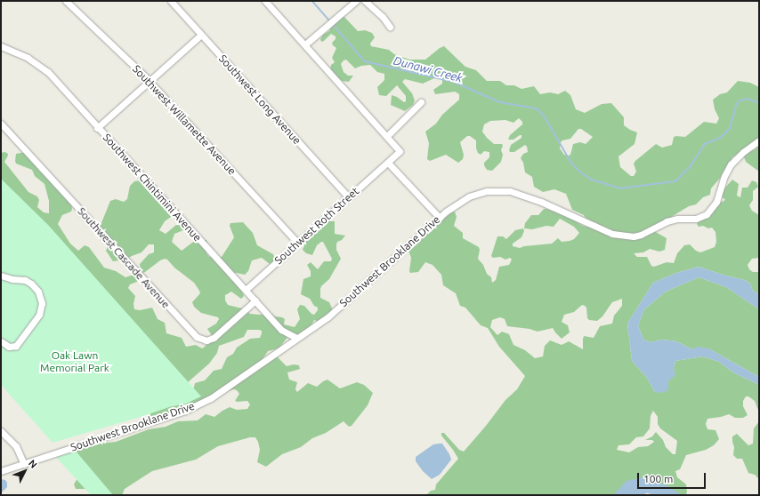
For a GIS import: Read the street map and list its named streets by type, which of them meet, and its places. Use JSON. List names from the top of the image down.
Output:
{
  "streets": {
    "street": [
      "Southwest Long Avenue",
      "Southwest Willamette Avenue",
      "Southwest Chintimini Avenue",
      "Southwest Roth Street",
      "Southwest Cascade Avenue",
      "Southwest Brooklane Drive"
    ]
  },
  "crossings": [
    ["Southwest Long Avenue", "Southwest Roth Street"],
    ["Southwest Willamette Avenue", "Southwest Roth Street"],
    ["Southwest Chintimini Avenue", "Southwest Roth Street"],
    ["Southwest Chintimini Avenue", "Southwest Cascade Avenue"],
    ["Southwest Chintimini Avenue", "Southwest Brooklane Drive"]
  ],
  "water": ["Dunawi Creek"],
  "parks": ["Oak Lawn Memorial Park"],
  "scale_bar": "100 m",
  "north": "top right"
}
